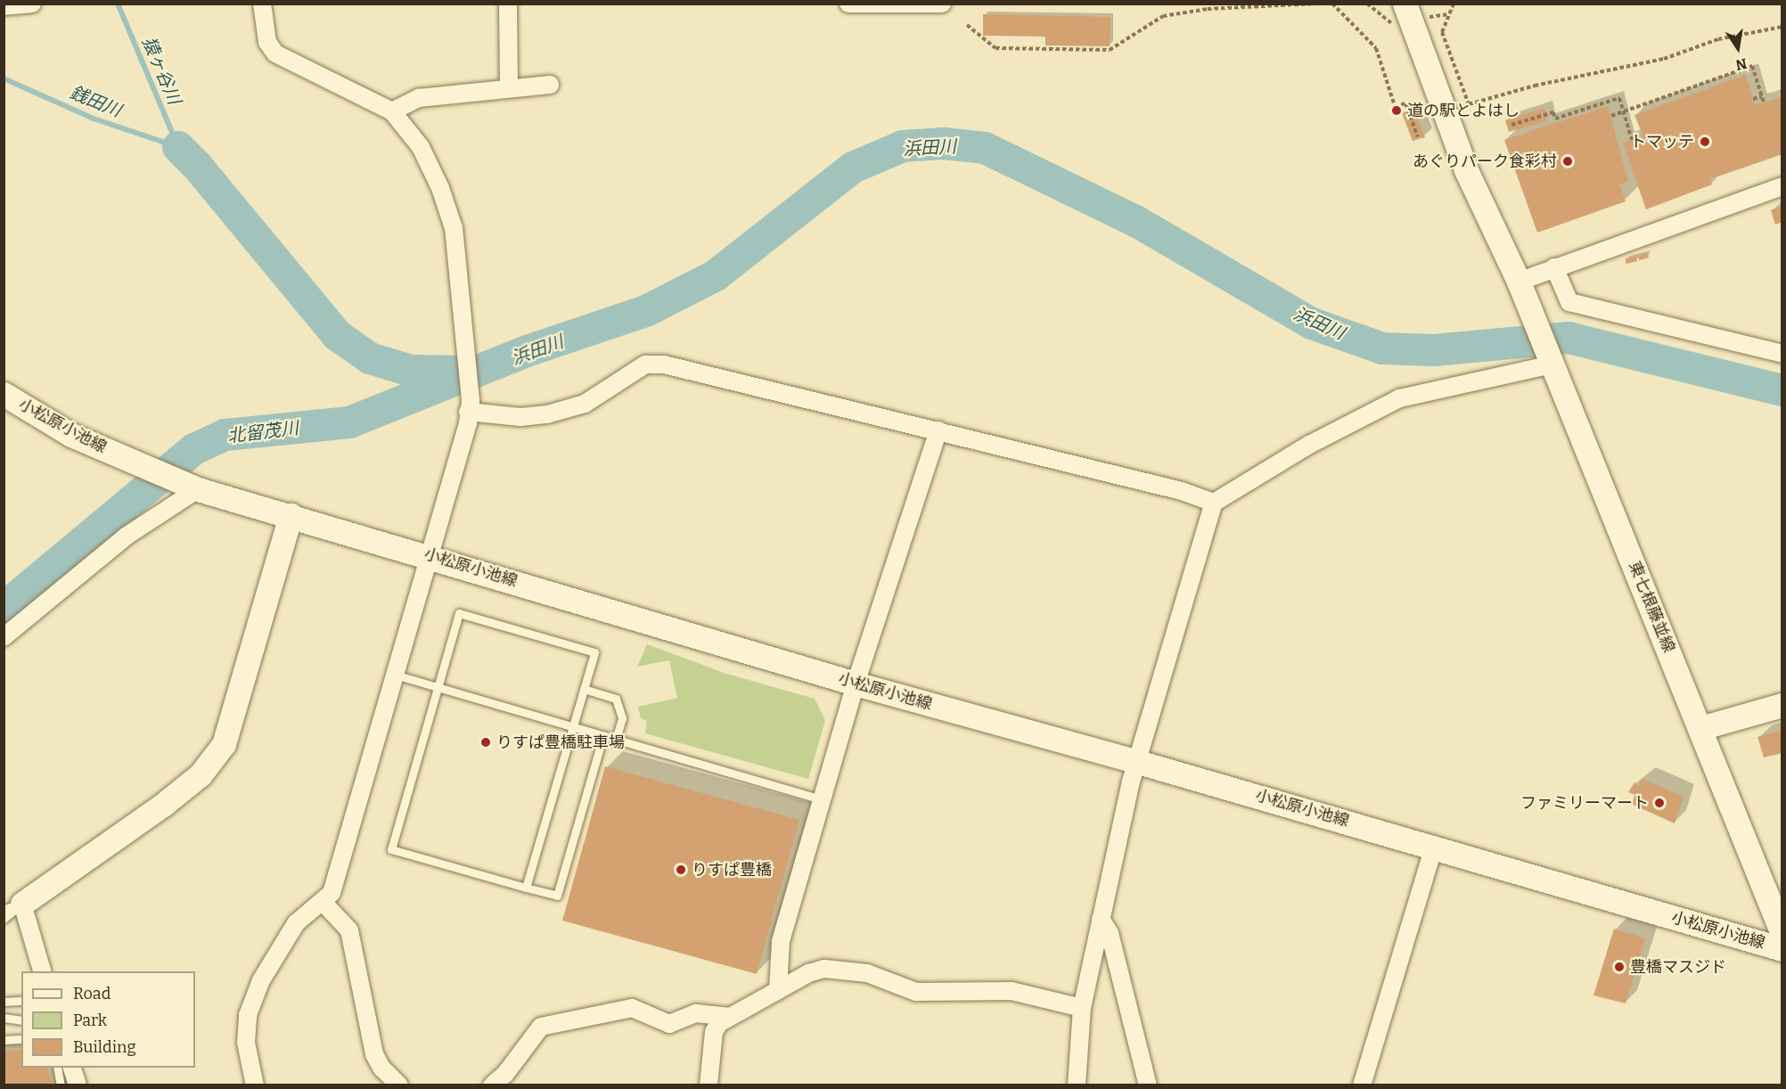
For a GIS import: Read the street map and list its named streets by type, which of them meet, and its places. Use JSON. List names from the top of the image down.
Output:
{
  "streets": {
    "main road": ["小松原小池線", "東七根藤並線"]
  },
  "water": [
    "猿ヶ谷川",
    "銭田川",
    "浜田川",
    "北留茂川"
  ],
  "places": [
    "道の駅とよはし",
    "トマッテ",
    "あぐりパーク食彩村",
    "りすぱ豊橋駐車場",
    "ファミリーマート",
    "りすぱ豊橋",
    "豊橋マスジド"
  ],
  "legend": ["Road", "Park", "Building"],
  "north": "bottom"
}
